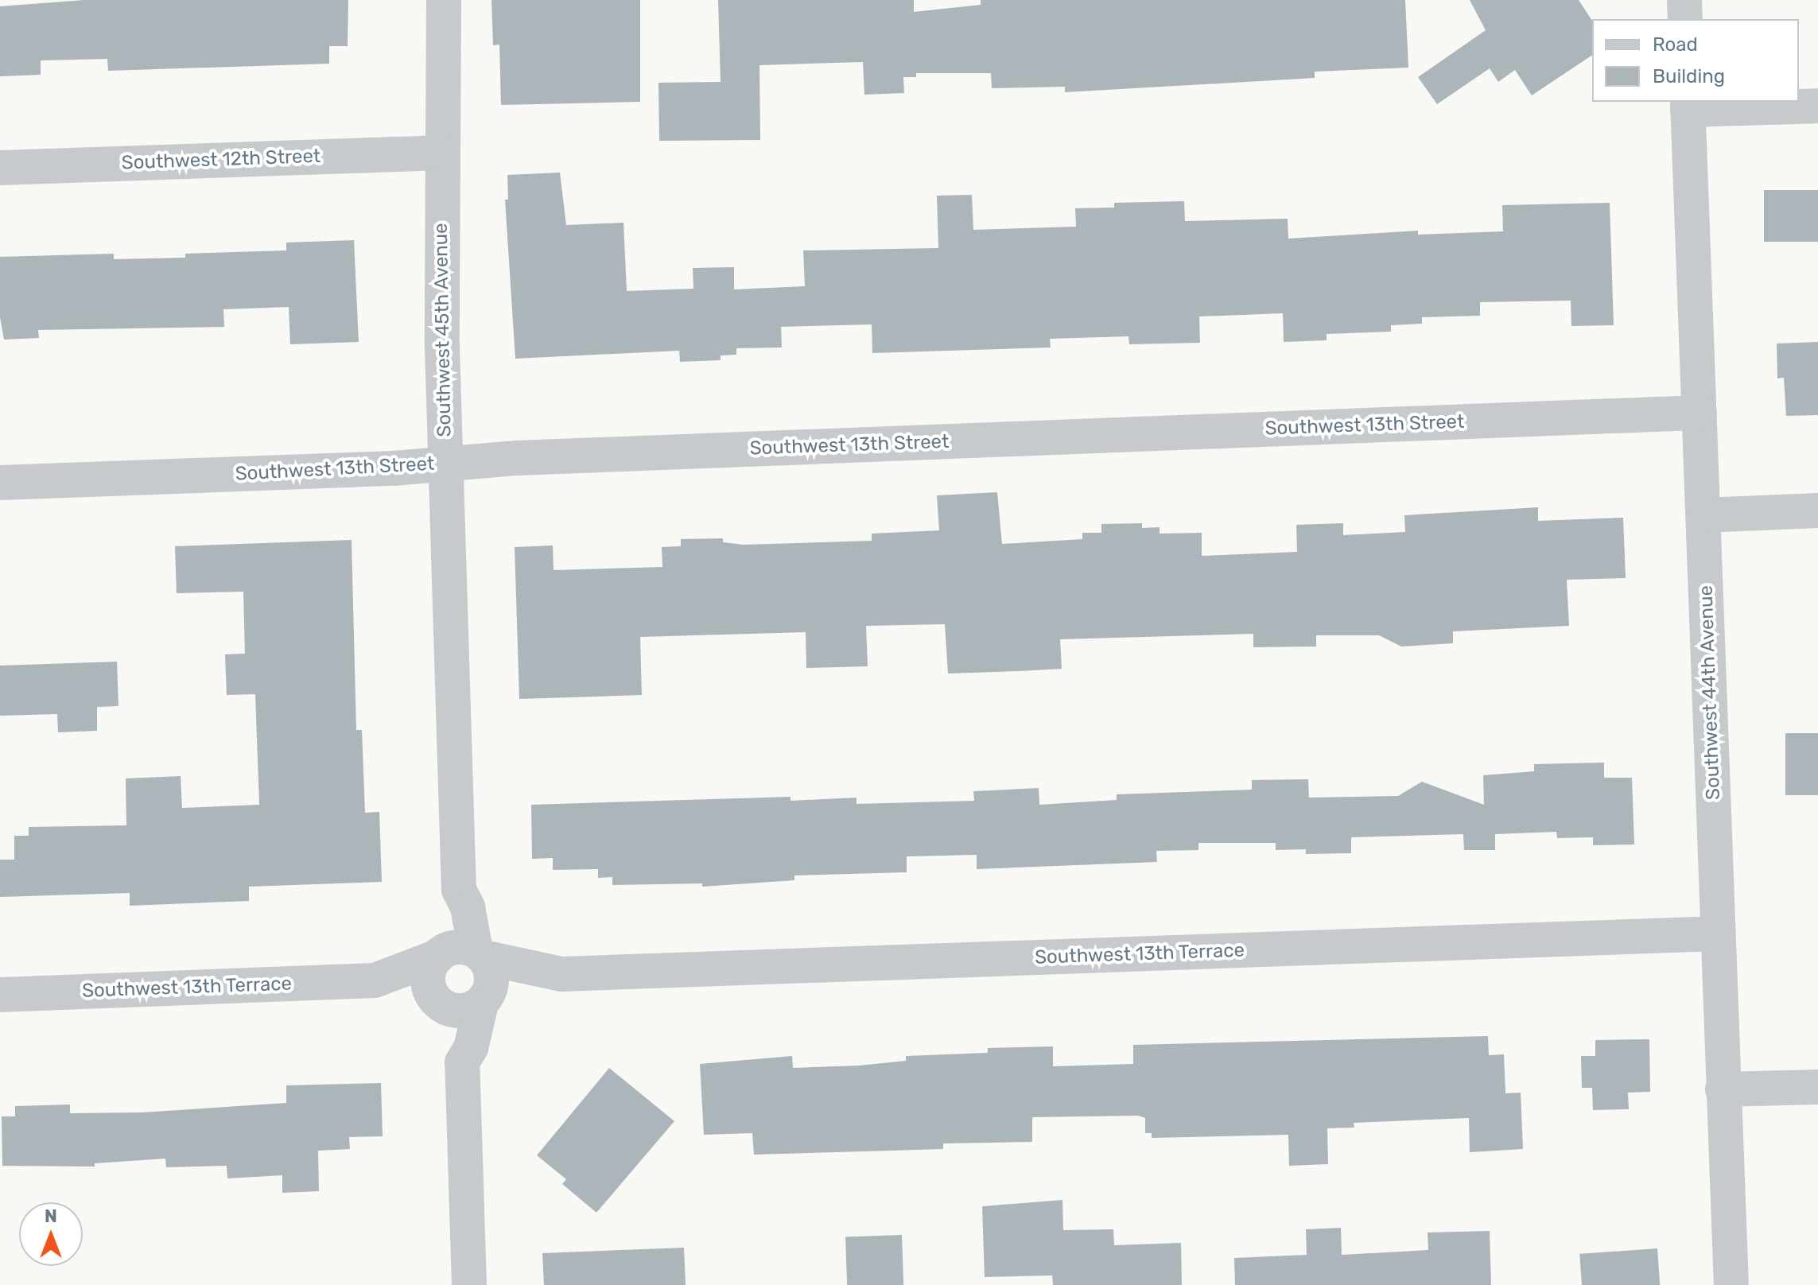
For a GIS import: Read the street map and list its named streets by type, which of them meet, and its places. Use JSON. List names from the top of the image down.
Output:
{
  "streets": {
    "street": [
      "Southwest 12th Street",
      "Southwest 45th Avenue",
      "Southwest 13th Street",
      "Southwest 44th Avenue",
      "Southwest 13th Terrace"
    ]
  },
  "crossings": [
    ["Southwest 12th Street", "Southwest 45th Avenue"],
    ["Southwest 45th Avenue", "Southwest 13th Street"],
    ["Southwest 45th Avenue", "Southwest 13th Terrace"],
    ["Southwest 13th Street", "Southwest 44th Avenue"],
    ["Southwest 44th Avenue", "Southwest 13th Terrace"]
  ],
  "legend": ["Road", "Building"],
  "north": "top"
}
